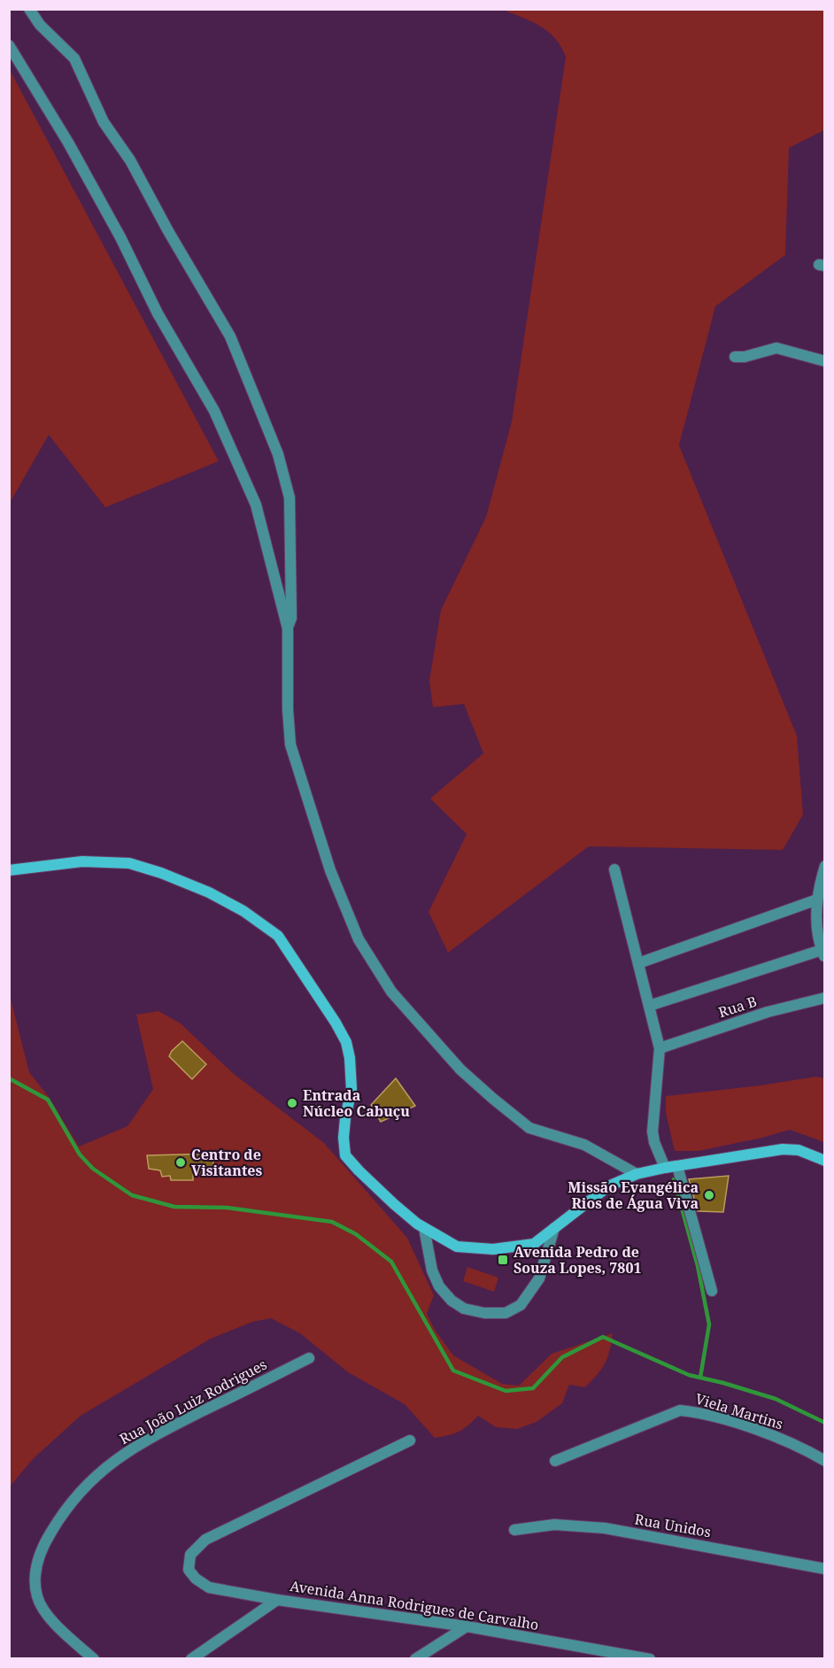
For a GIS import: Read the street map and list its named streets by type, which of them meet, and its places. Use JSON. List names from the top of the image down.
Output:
{
  "streets": {
    "street": [
      "Rua B",
      "Rua João Luiz Rodrigues",
      "Viela Martins",
      "Rua Unidos",
      "Avenida Anna Rodrigues de Carvalho"
    ]
  },
  "places": {
    "other": ["Entrada Núcleo Cabuçu", "Centro de Visitantes", "Missão Evangélica Rios de Água Viva"],
    "transit": ["Avenida Pedro de Souza Lopes, 7801"]
  }
}
